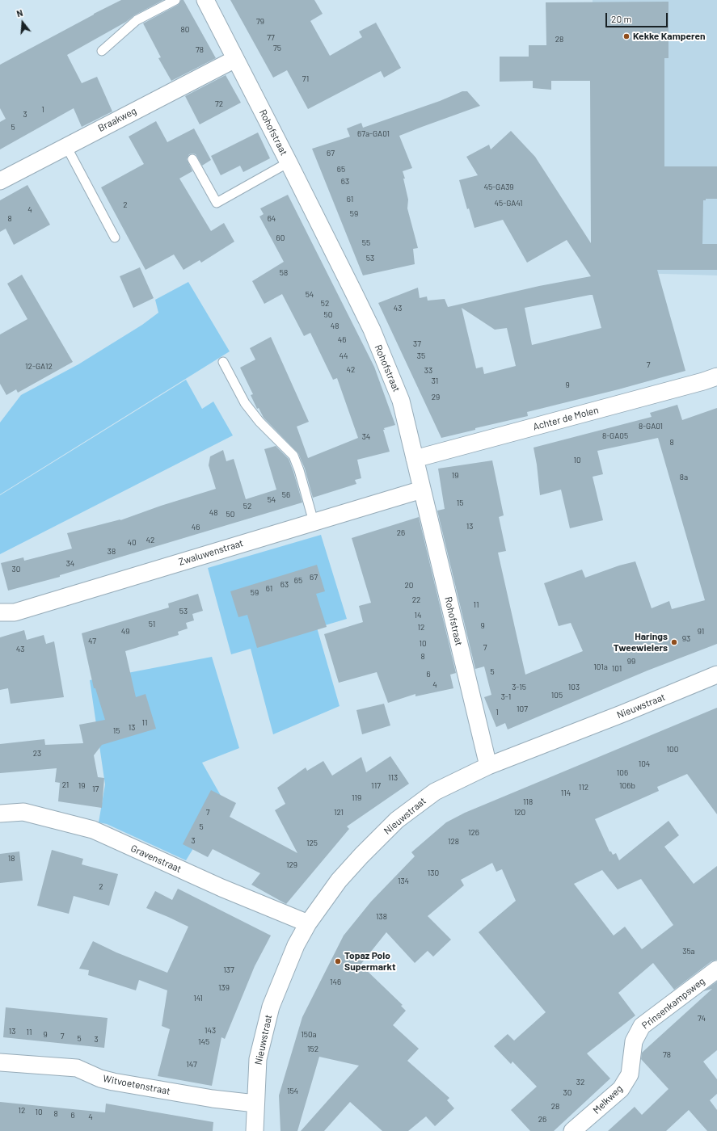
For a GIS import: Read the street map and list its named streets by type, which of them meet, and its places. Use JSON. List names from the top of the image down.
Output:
{
  "streets": {
    "street": [
      "Braakweg",
      "Rohofstraat",
      "Achter de Molen",
      "Zwaluwenstraat",
      "Nieuwstraat",
      "Gravenstraat",
      "Prinsenkampsweg",
      "Witvoetenstraat",
      "Melkweg"
    ]
  },
  "crossings": [
    ["Braakweg", "Rohofstraat"],
    ["Rohofstraat", "Achter de Molen"],
    ["Rohofstraat", "Zwaluwenstraat"],
    ["Rohofstraat", "Nieuwstraat"],
    ["Nieuwstraat", "Gravenstraat"],
    ["Nieuwstraat", "Witvoetenstraat"],
    ["Prinsenkampsweg", "Melkweg"]
  ],
  "places": ["Kekke Kamperen", "Harings Tweewielers", "Topaz Polo Supermarkt"],
  "house_numbers": [
    "79",
    "80",
    "77",
    "28",
    "75",
    "78",
    "71",
    "72",
    "1",
    "3",
    "5",
    "67a-GA01",
    "67",
    "65",
    "63",
    "45-GA39",
    "61",
    "45-GA41",
    "2",
    "4",
    "59",
    "8",
    "64",
    "60",
    "55",
    "53",
    "58",
    "54",
    "52",
    "43",
    "50",
    "48",
    "46",
    "37",
    "44",
    "35",
    "7",
    "12-GA12",
    "42",
    "33",
    "31",
    "9",
    "29",
    "8-GA01",
    "8-GA05",
    "34",
    "8",
    "10",
    "19",
    "8a",
    "56",
    "54",
    "15",
    "52",
    "48",
    "50",
    "13",
    "46",
    "26",
    "42",
    "40",
    "38",
    "34",
    "30",
    "67",
    "65",
    "63",
    "20",
    "61",
    "59",
    "22",
    "11",
    "53",
    "14",
    "51",
    "9",
    "12",
    "49",
    "91",
    "93",
    "47",
    "10",
    "7",
    "43",
    "8",
    "99",
    "101a",
    "101",
    "5",
    "6",
    "4",
    "3-15",
    "103",
    "105",
    "3-1",
    "107",
    "1",
    "11",
    "13",
    "15",
    "100",
    "23",
    "104",
    "106",
    "113",
    "21",
    "19",
    "117",
    "106b",
    "112",
    "17",
    "114",
    "119",
    "118",
    "7",
    "121",
    "120",
    "5",
    "126",
    "3",
    "128",
    "125",
    "18",
    "129",
    "130",
    "134",
    "2",
    "138",
    "35a",
    "137",
    "146",
    "139",
    "141",
    "74",
    "143",
    "13",
    "11",
    "9",
    "150a",
    "7",
    "5",
    "3",
    "145",
    "152",
    "78",
    "147",
    "32",
    "154",
    "30",
    "28",
    "12",
    "10",
    "8",
    "6",
    "4",
    "26"
  ],
  "scale_bar": "20 m",
  "north": "top"
}
